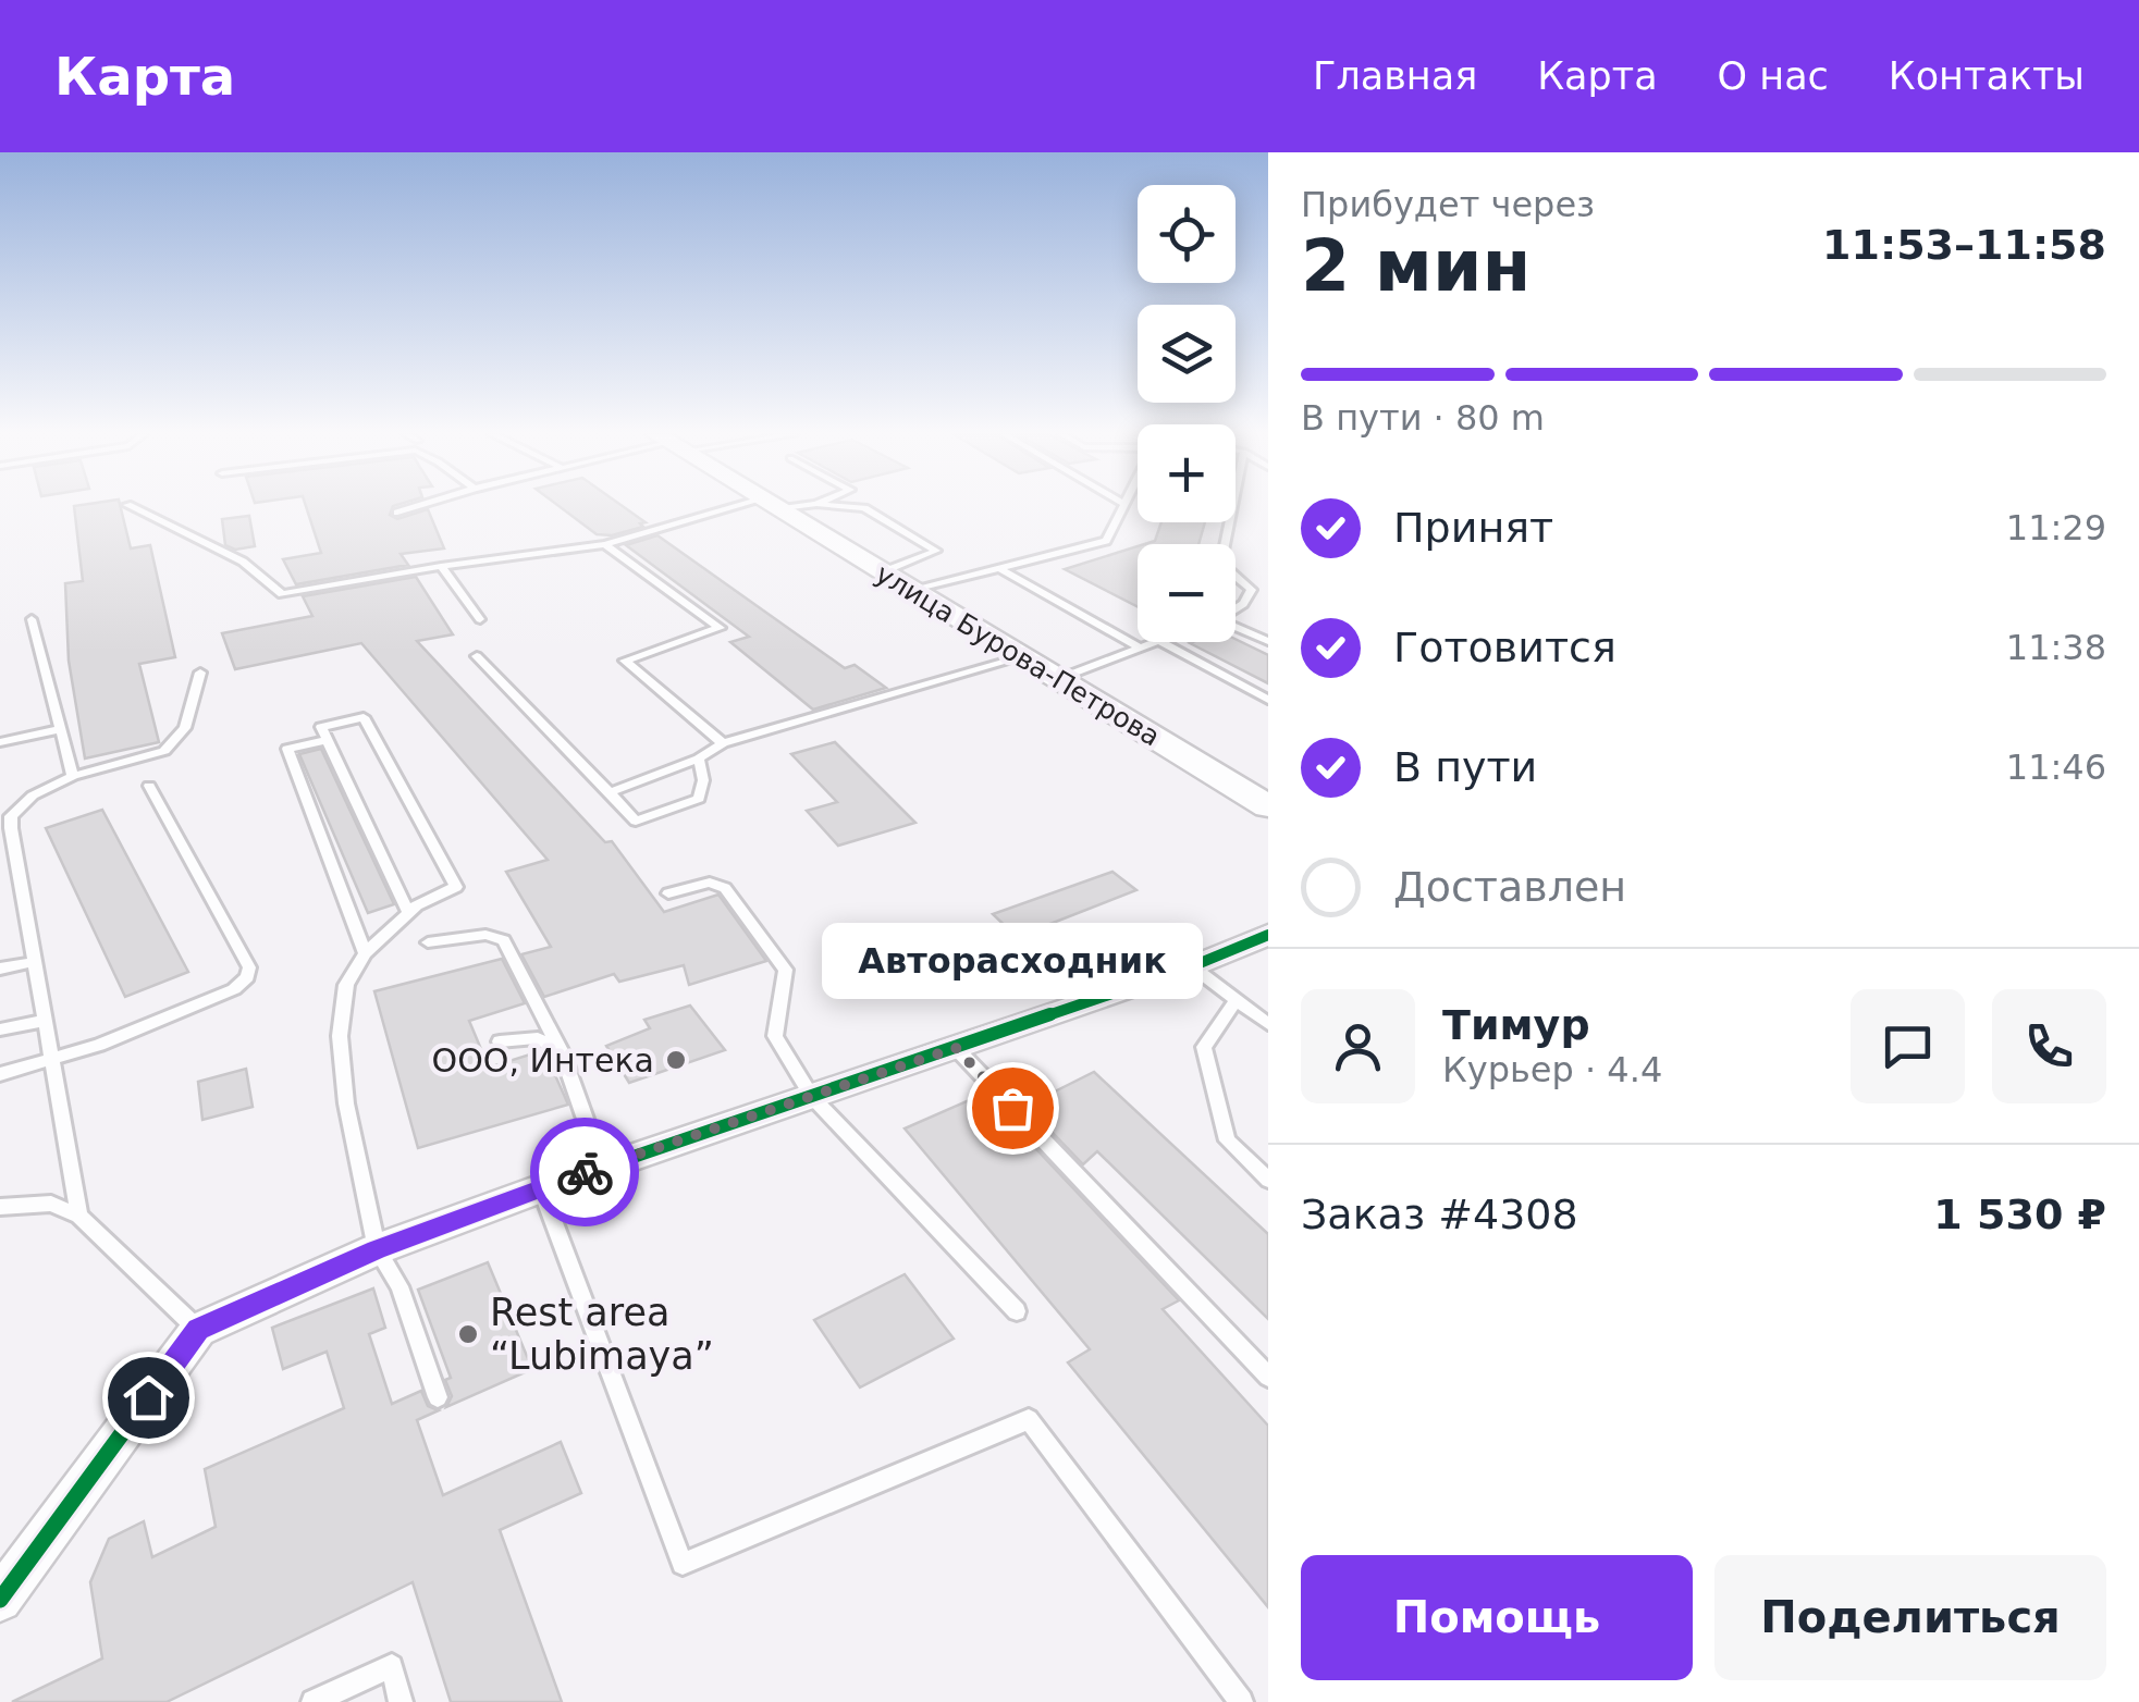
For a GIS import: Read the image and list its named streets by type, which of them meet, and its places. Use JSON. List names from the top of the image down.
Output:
{
  "streets": {
    "main road": ["улица Бурова-Петрова"]
  },
  "places": ["ООО, Интека", "Авторасходник", "Rest area “Lubimaya”"],
  "page": {
    "header": "Карта",
    "nav": [
      "Главная",
      "Карта",
      "О нас",
      "Контакты"
    ],
    "heading": ["2 мин", "Прибудет через", "11:53–11:58"],
    "panel": [
      "Тимур",
      "Курьер · 4.4",
      "Заказ #4308",
      "1 530 ₽"
    ],
    "map_buttons": ["+", "−"],
    "bar": "В пути · 80 m",
    "list": [
      ["Принят", "11:29"],
      ["Готовится", "11:38"],
      ["В пути", "11:46"],
      "Доставлен"
    ],
    "bubble": "Авторасходник",
    "buttons": ["Помощь", "Поделиться"]
  }
}
